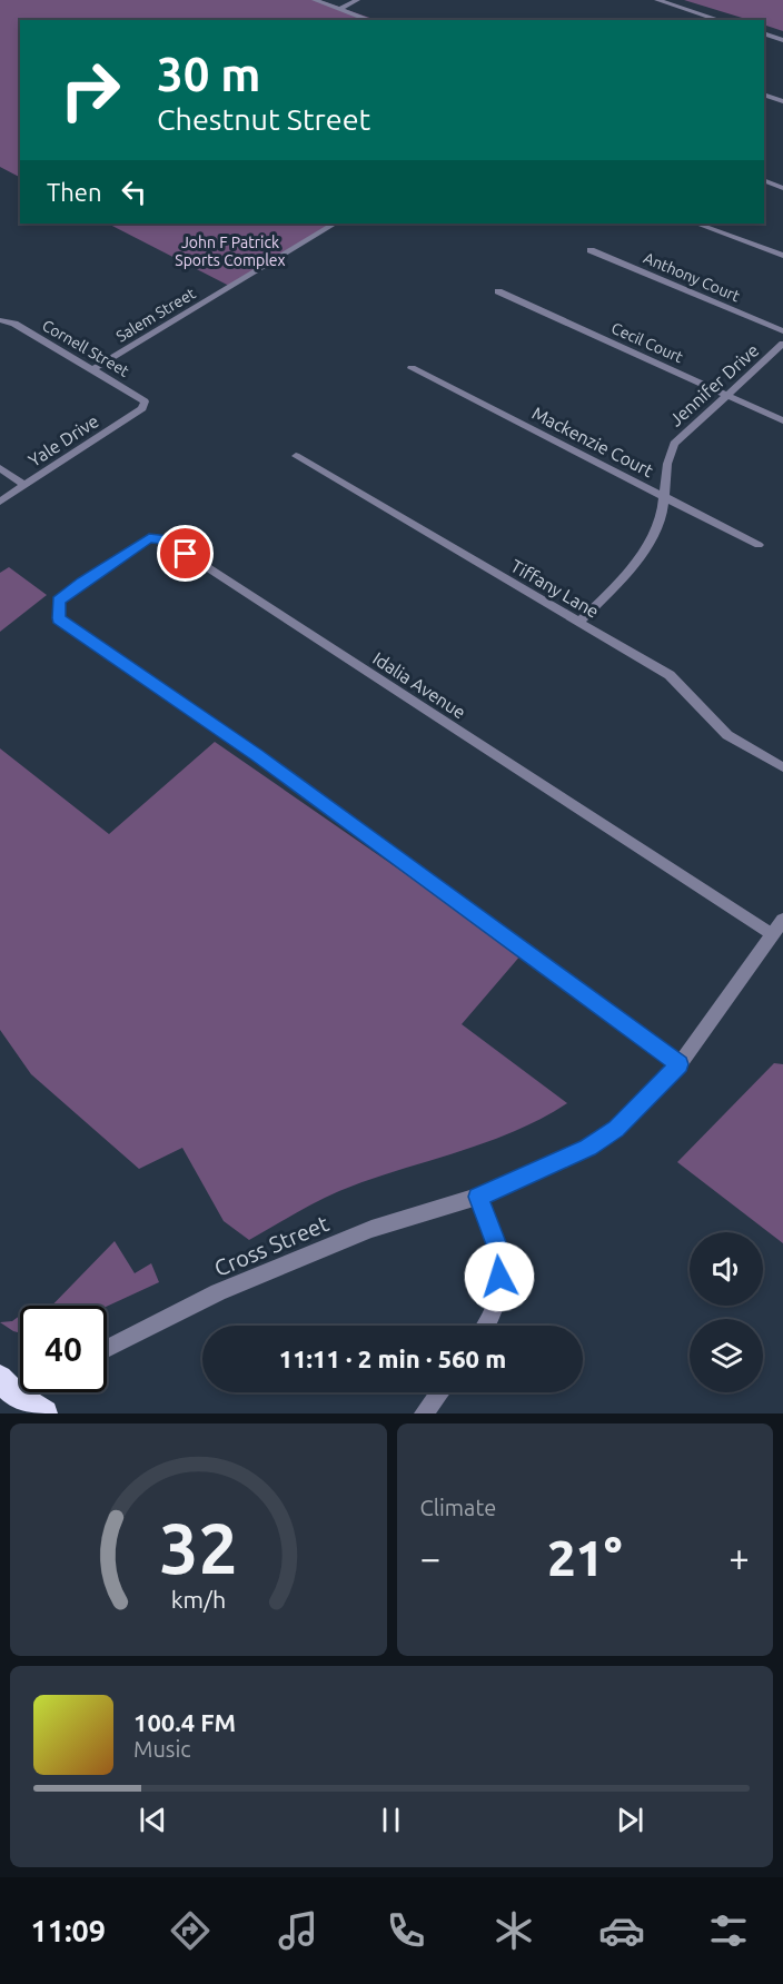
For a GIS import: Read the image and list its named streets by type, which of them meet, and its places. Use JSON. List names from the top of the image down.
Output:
{
  "streets": {
    "street": [
      "Anthony Court",
      "Salem Street",
      "Cecil Court",
      "Cornell Street",
      "Jennifer Drive",
      "Yale Drive",
      "Mackenzie Court",
      "Tiffany Lane",
      "Idalia Avenue",
      "Cross Street"
    ]
  },
  "crossings": [
    ["Salem Street", "Cornell Street"],
    ["Cecil Court", "Jennifer Drive"],
    ["Cornell Street", "Yale Drive"],
    ["Jennifer Drive", "Mackenzie Court"],
    ["Jennifer Drive", "Tiffany Lane"],
    ["Idalia Avenue", "Cross Street"]
  ],
  "parks": ["John F Patrick Sports Complex"],
  "page": {
    "turn": ["30 m", "Chestnut Street"],
    "then": "Then",
    "limit": "40",
    "trip": "11:11 · 2 min · 560 m",
    "tile": "Climate",
    "heat": ["−", "21°", "+"],
    "song": ["100.4 FM", "Music"],
    "tabs": "11:09",
    "gauge": ["32", "km/h"]
  }
}
